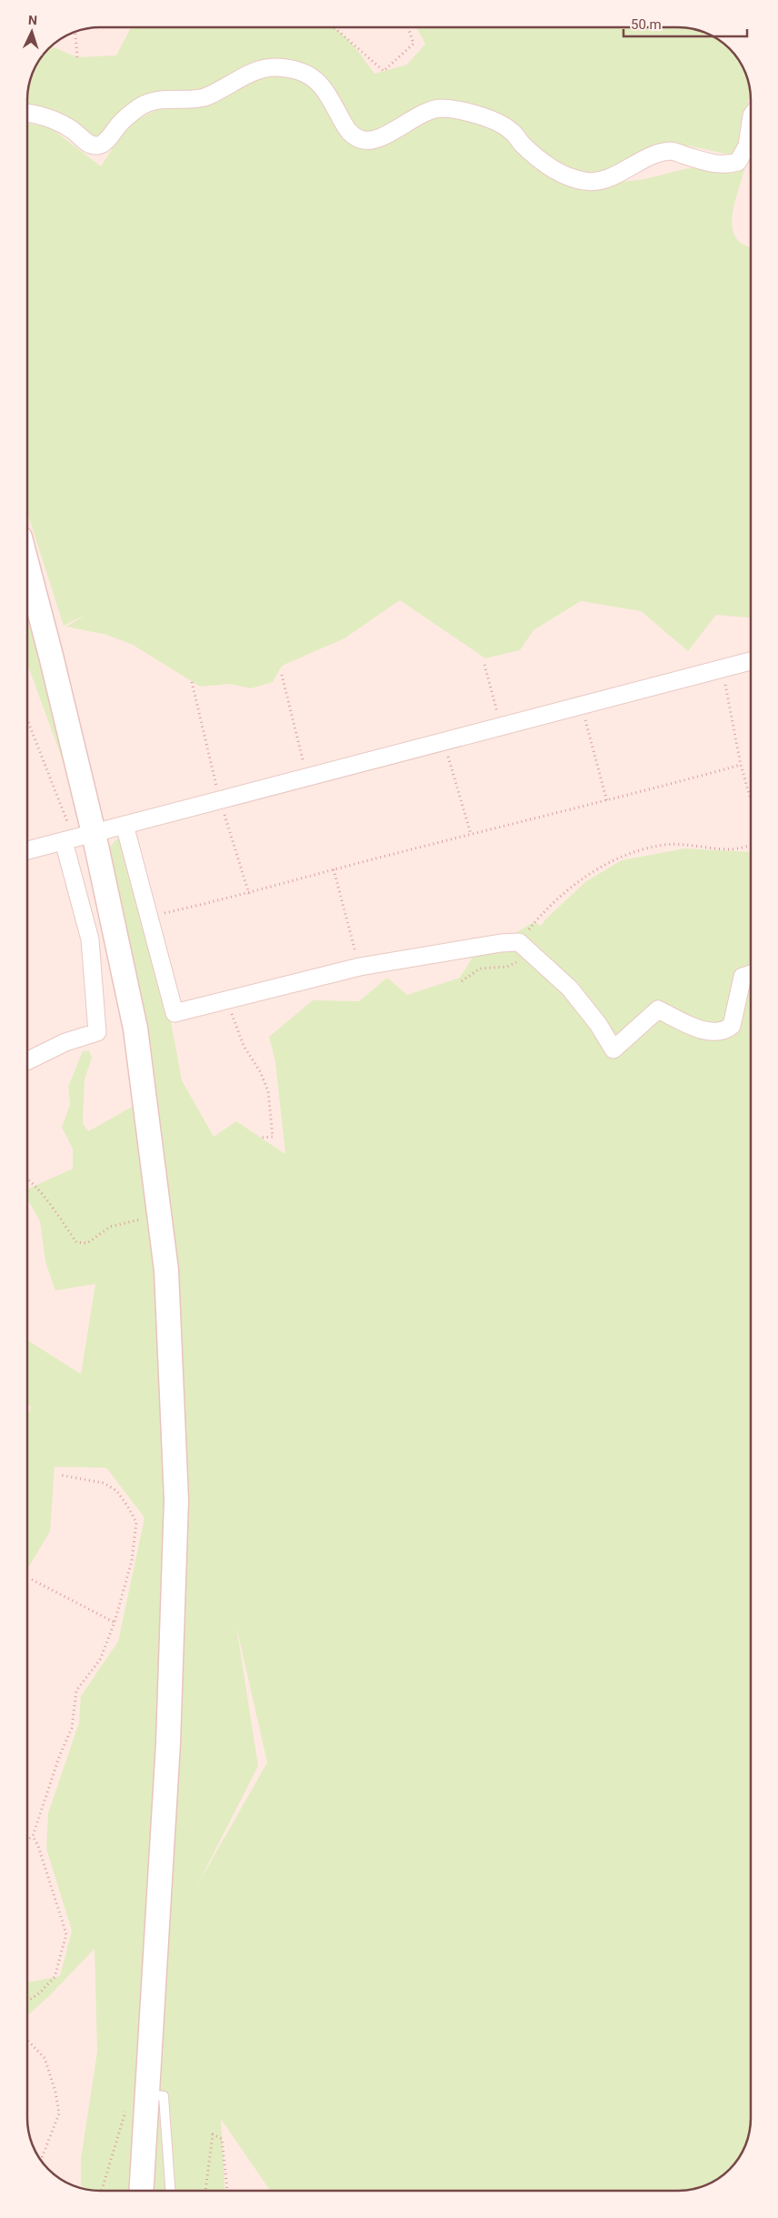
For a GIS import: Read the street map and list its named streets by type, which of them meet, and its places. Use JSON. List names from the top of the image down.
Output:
{
  "scale_bar": "50 m",
  "north": "top"
}
